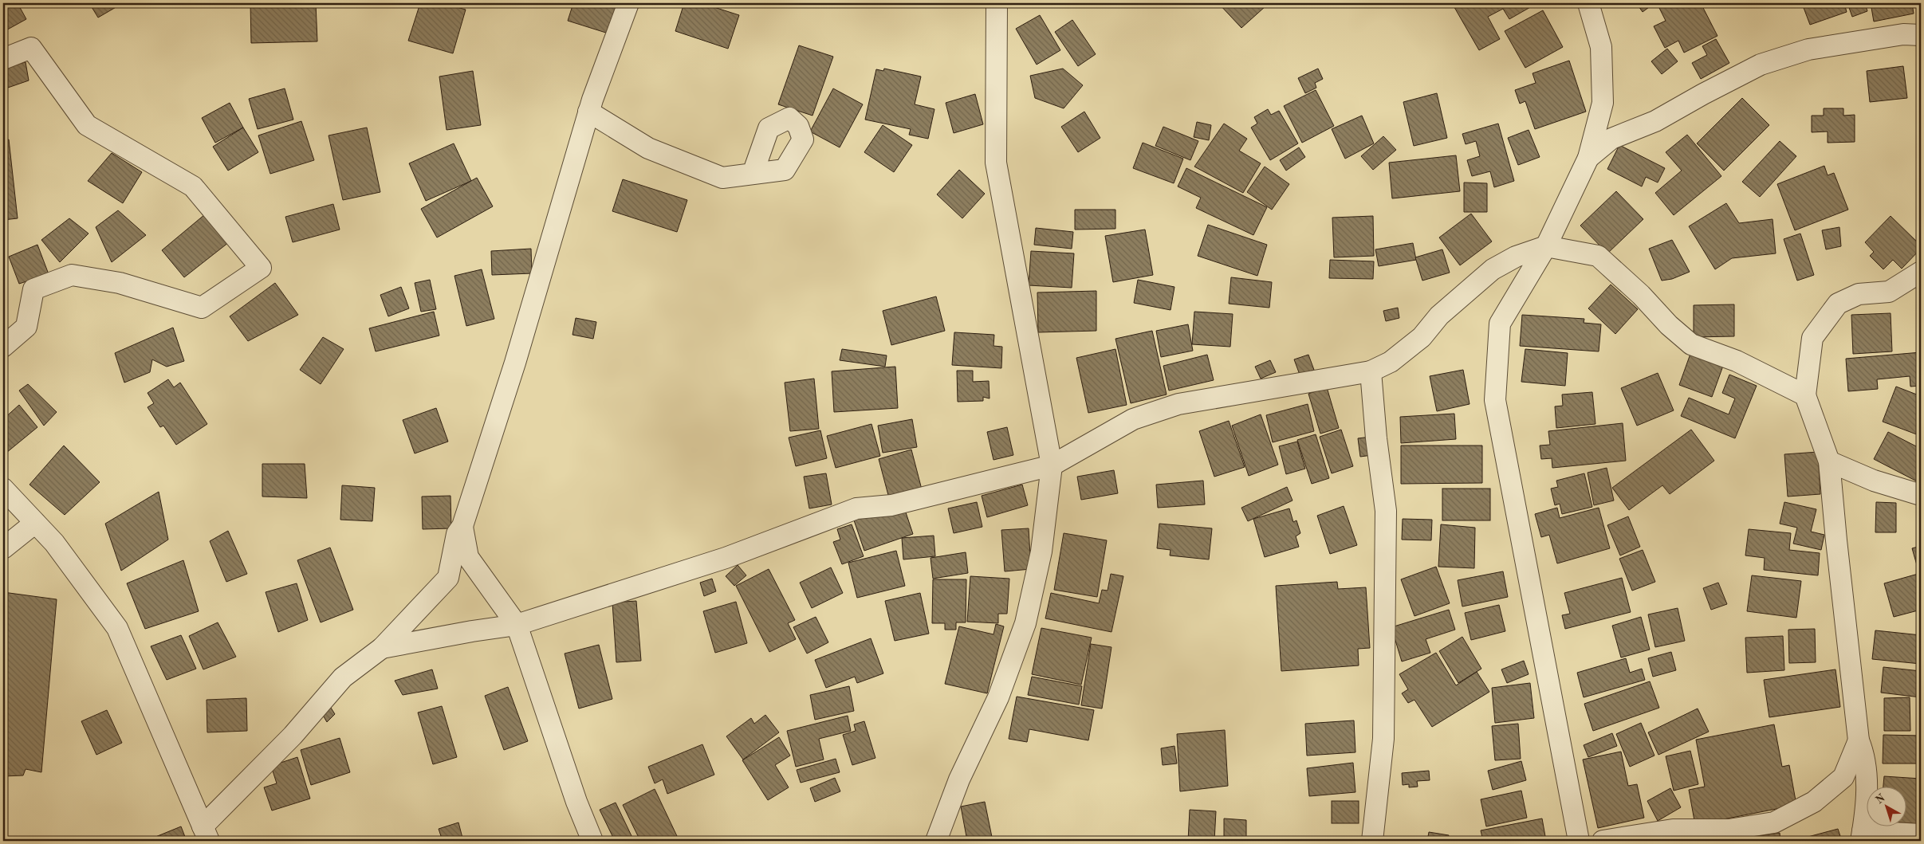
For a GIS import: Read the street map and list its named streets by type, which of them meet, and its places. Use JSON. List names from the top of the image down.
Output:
{
  "north": "top left"
}
